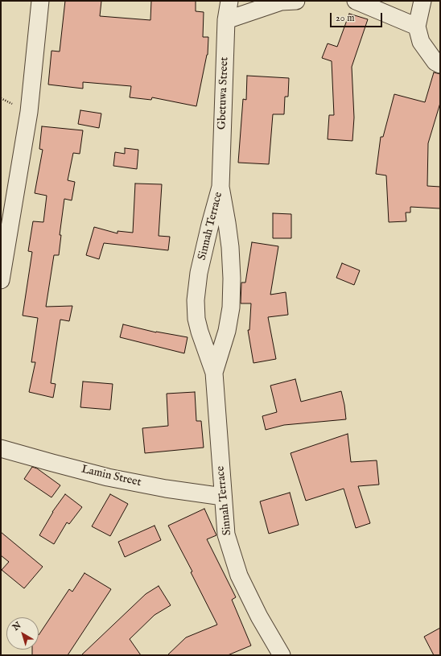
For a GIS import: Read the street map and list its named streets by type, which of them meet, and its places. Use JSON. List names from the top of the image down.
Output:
{
  "streets": {
    "street": ["Gbetuwa Street", "Sinnah Terrace", "Lamin Street"]
  },
  "crossings": [
    ["Gbetuwa Street", "Sinnah Terrace"],
    ["Sinnah Terrace", "Lamin Street"]
  ],
  "scale_bar": "20 m",
  "north": "top left"
}
